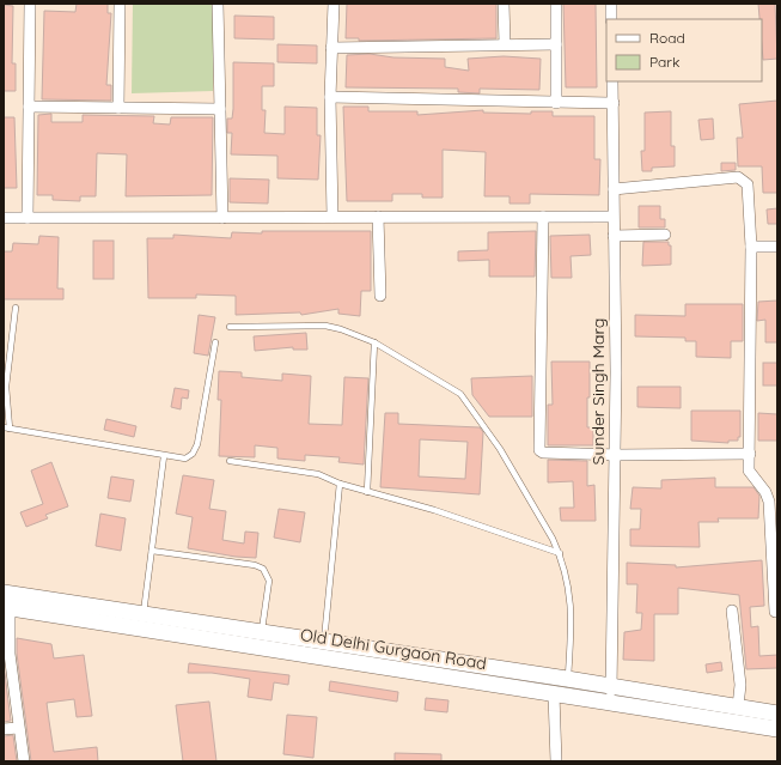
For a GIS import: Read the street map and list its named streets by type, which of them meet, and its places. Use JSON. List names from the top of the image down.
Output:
{
  "streets": {
    "main road": ["Old Delhi Gurgaon Road"],
    "street": ["Sunder Singh Marg"]
  },
  "crossings": [
    ["Sunder Singh Marg", "Old Delhi Gurgaon Road"]
  ],
  "legend": ["Road", "Park"]
}
